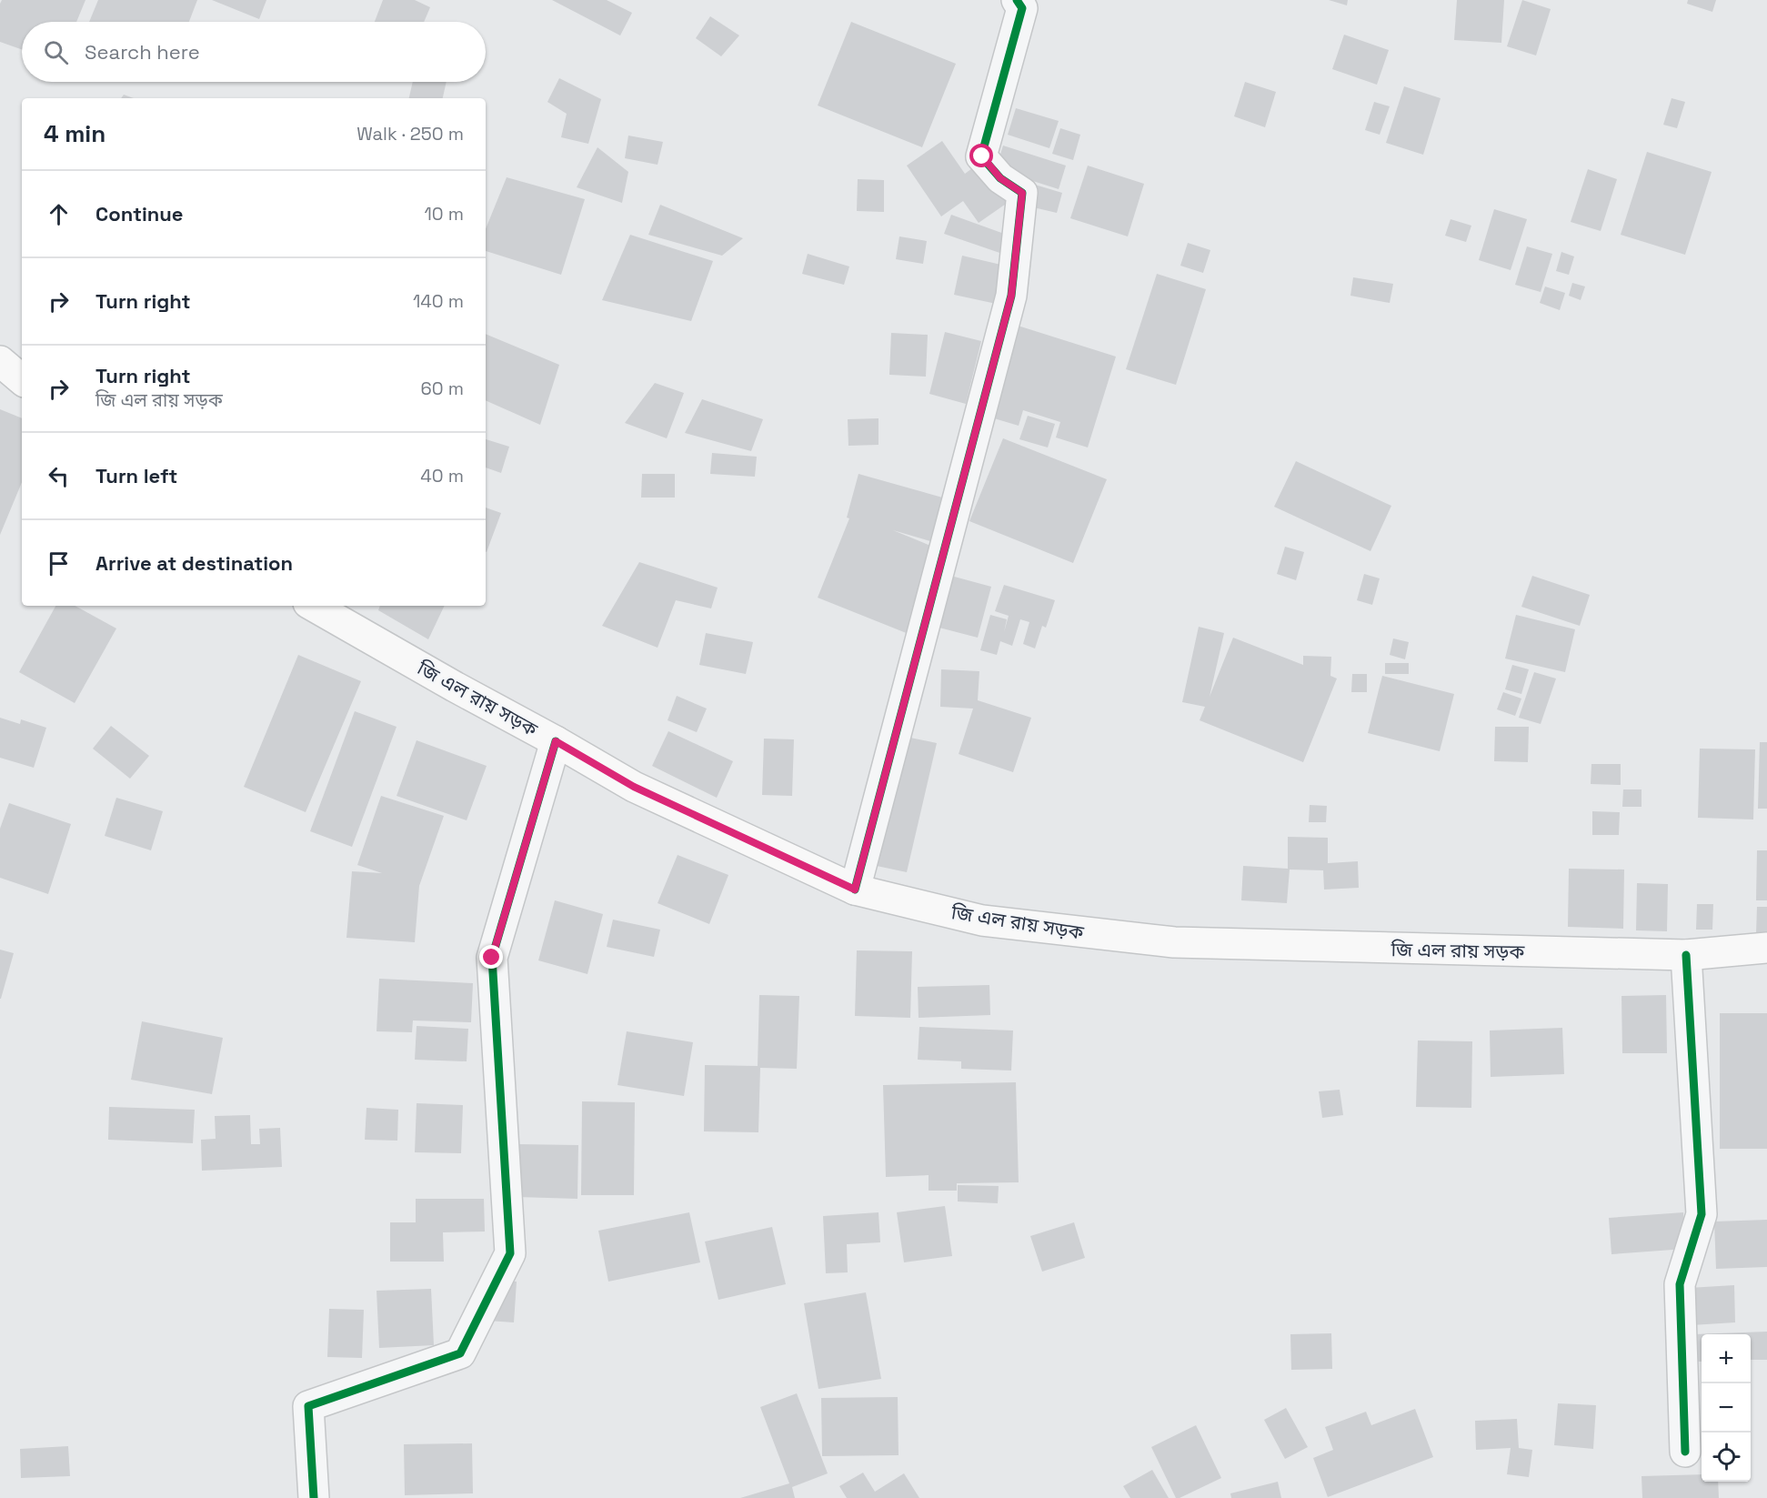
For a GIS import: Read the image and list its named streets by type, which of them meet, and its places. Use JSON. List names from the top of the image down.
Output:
{
  "streets": {
    "main road": ["জি এল রায় সড়ক"]
  },
  "page": {
    "search": "Search here",
    "heading": ["4 min", "Walk · 250 m"],
    "list": [
      ["Continue", "10 m"],
      ["Turn right", "140 m"],
      ["Turn right", "জি এল রায় সড়ক", "60 m"],
      ["Turn left", "40 m"],
      "Arrive at destination"
    ],
    "map_buttons": ["+", "−"]
  }
}
